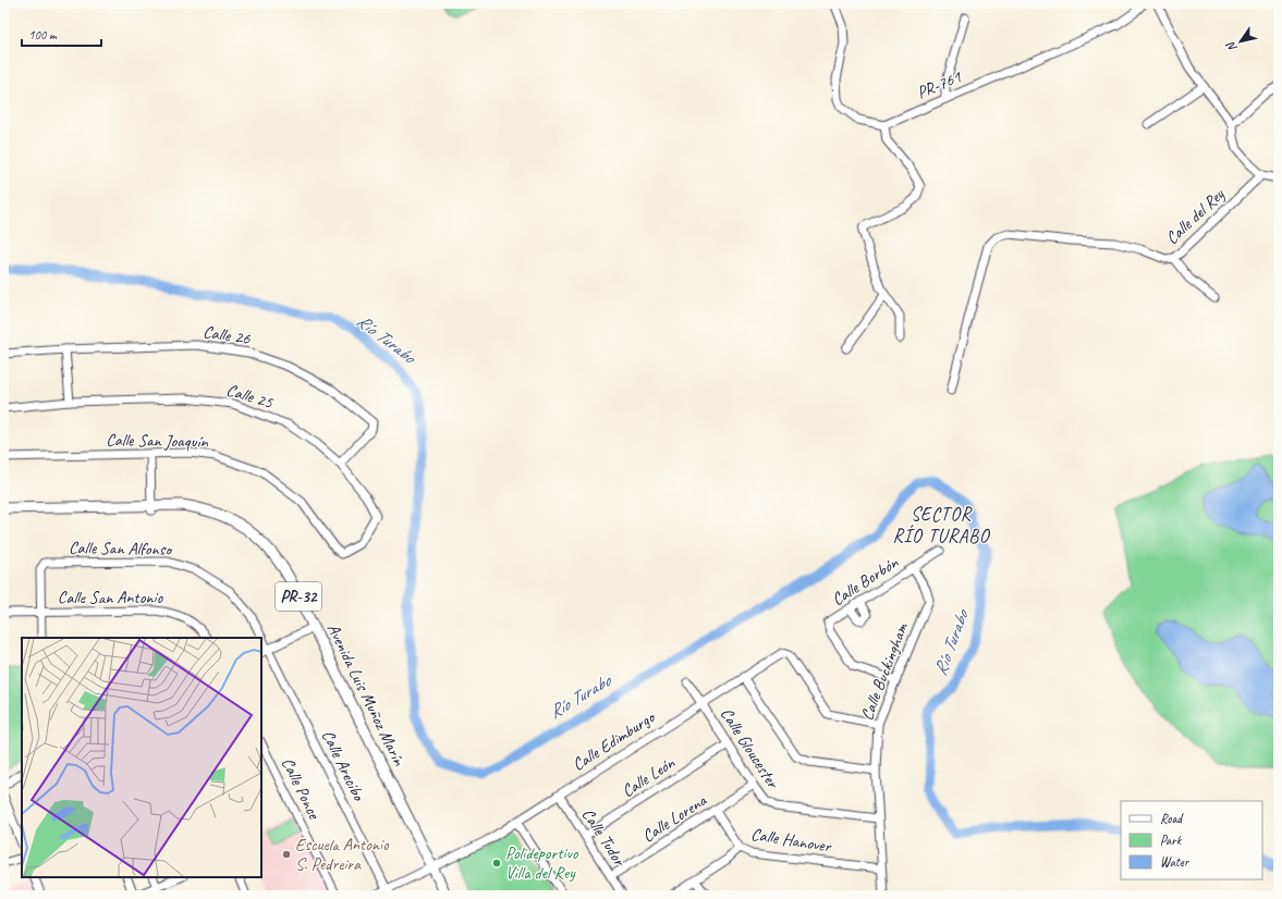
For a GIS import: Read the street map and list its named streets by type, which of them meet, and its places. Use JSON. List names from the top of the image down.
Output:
{
  "streets": {
    "main road": ["PR-32", "Avenida Luis Muñoz Marín"],
    "street": [
      "PR-761",
      "Calle del Rey",
      "Calle 26",
      "Calle 25",
      "Calle San Joaquín",
      "Calle San Alfonso",
      "Calle Borbón",
      "Calle San Antonio",
      "Calle Buckingham",
      "Calle Edimburgo",
      "Calle Gloucester",
      "Calle Arecibo",
      "Calle León",
      "Calle Ponce",
      "Calle Lorena",
      "Calle Tudor",
      "Calle Hanover"
    ]
  },
  "crossings": [
    ["Calle 26", "Calle 25"],
    ["Calle 25", "Calle San Joaquín"],
    ["Calle San Alfonso", "Calle San Antonio"],
    ["Calle Borbón", "Calle Buckingham"],
    ["Calle Buckingham", "Calle Edimburgo"],
    ["Calle Buckingham", "Calle Gloucester"],
    ["Calle Buckingham", "Calle Hanover"],
    ["Avenida Luis Muñoz Marín", "Calle Edimburgo"],
    ["Calle Edimburgo", "Calle Gloucester"],
    ["Calle Edimburgo", "Calle Arecibo"],
    ["Calle Edimburgo", "Calle Tudor"],
    ["Calle Gloucester", "Calle León"],
    ["Calle Gloucester", "Calle Lorena"],
    ["Calle León", "Calle Tudor"],
    ["Calle Lorena", "Calle Tudor"],
    ["Calle Lorena", "Calle Hanover"]
  ],
  "districts": ["SECTOR RÍO TURABO"],
  "water": ["Río Turabo"],
  "places": ["Escuela Antonio S. Pedreira", "Polideportivo Villa del Rey"],
  "legend": ["Road", "Park", "Water"],
  "scale_bar": "100 m",
  "north": "bottom left"
}
